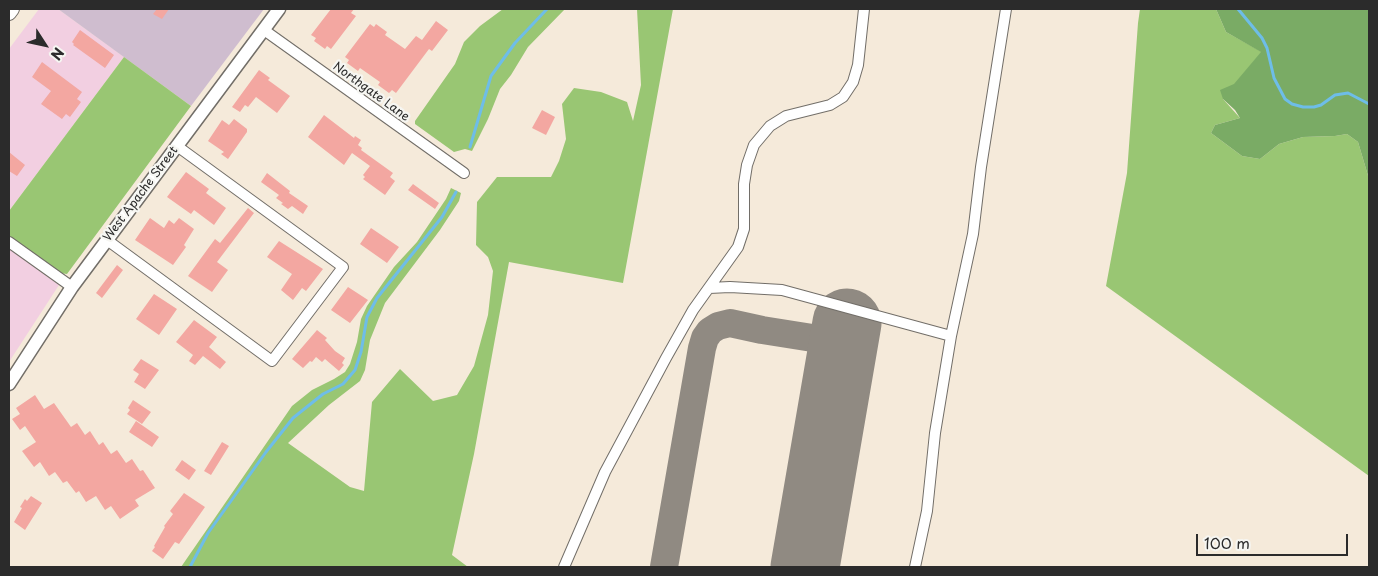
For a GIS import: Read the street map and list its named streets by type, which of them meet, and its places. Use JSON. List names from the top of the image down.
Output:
{
  "streets": {
    "main road": ["West Apache Street"],
    "street": ["Northgate Lane"]
  },
  "crossings": [
    ["Northgate Lane", "West Apache Street"]
  ],
  "scale_bar": "100 m",
  "north": "bottom right"
}
